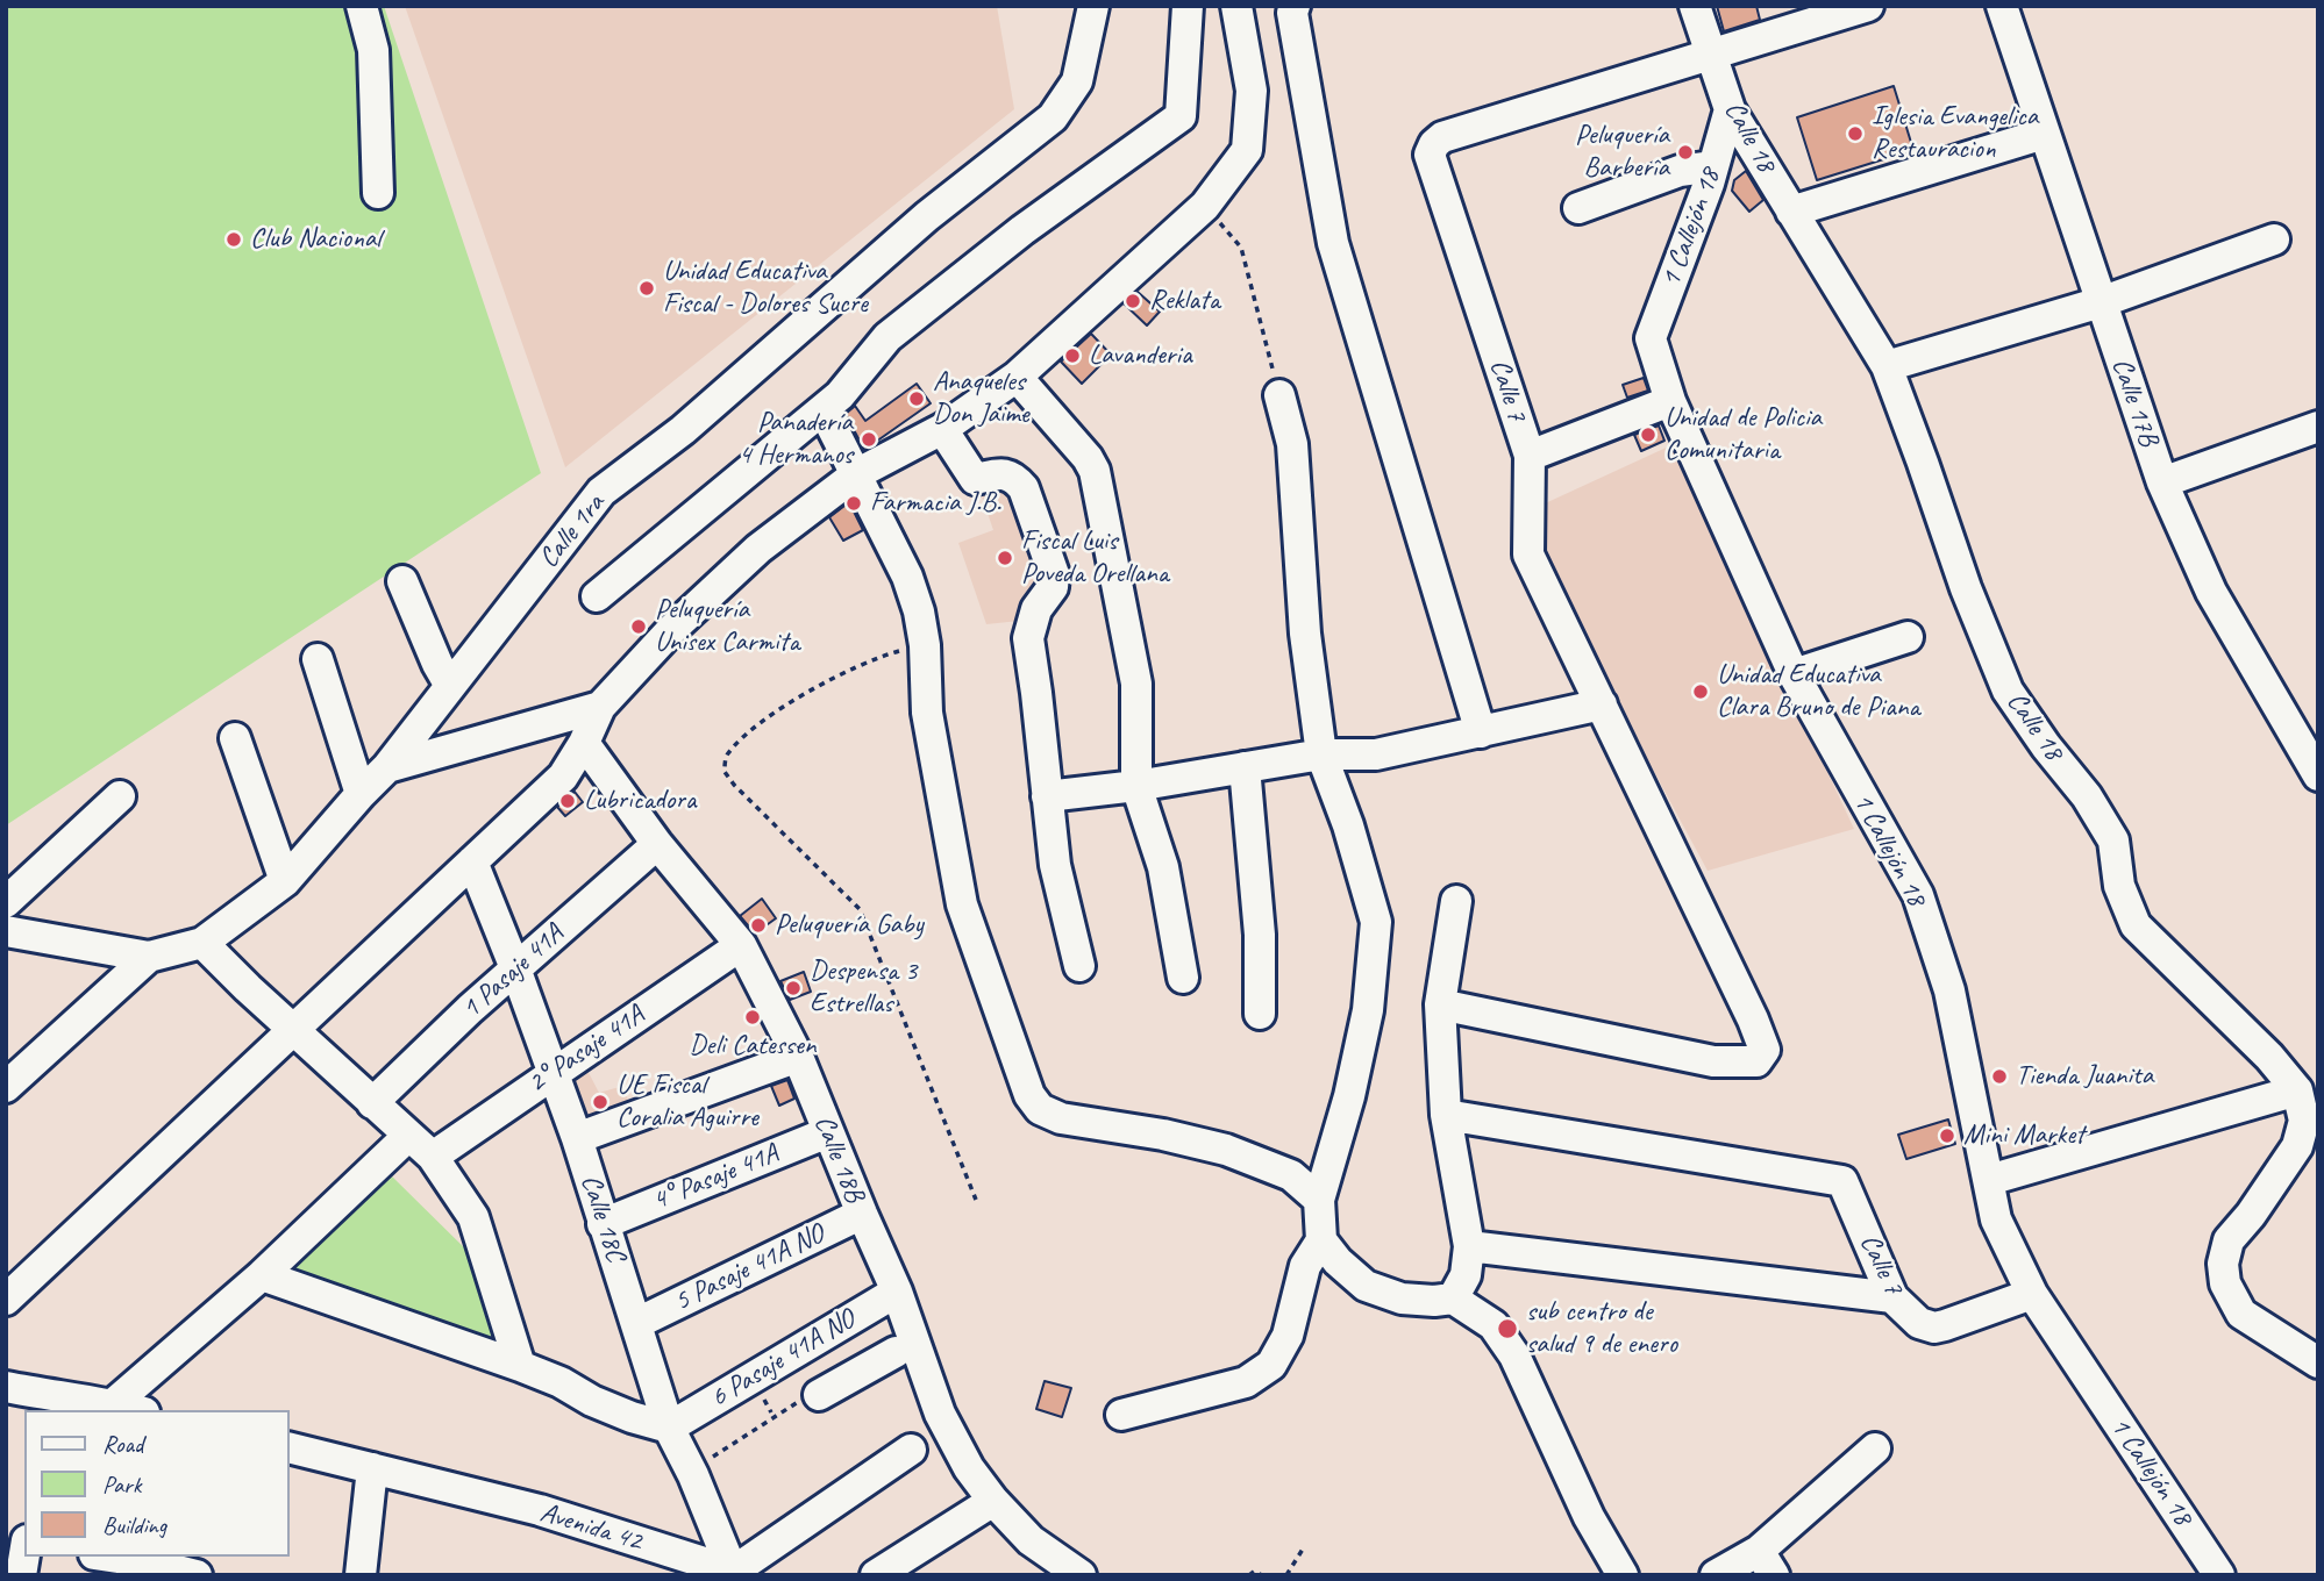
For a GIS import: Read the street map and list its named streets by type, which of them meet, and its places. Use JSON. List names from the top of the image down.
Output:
{
  "streets": {
    "street": [
      "Calle 18",
      "1 Callejón 18",
      "Calle 7",
      "Calle 17B",
      "Calle 1ra",
      "1 Pasaje 41A",
      "2° Pasaje 41A",
      "Calle 18B",
      "4° Pasaje 41A",
      "Calle 18C",
      "5 Pasaje 41A NO",
      "6 Pasaje 41A NO",
      "Avenida 42"
    ]
  },
  "crossings": [
    ["Calle 18", "1 Callejón 18"],
    ["Calle 18", "Calle 7"],
    ["1 Callejón 18", "Calle 7"],
    ["1 Pasaje 41A", "Calle 18B"],
    ["1 Pasaje 41A", "Calle 18C"],
    ["2° Pasaje 41A", "Calle 18B"],
    ["2° Pasaje 41A", "Calle 18C"],
    ["Calle 18B", "4° Pasaje 41A"],
    ["Calle 18B", "5 Pasaje 41A NO"],
    ["Calle 18B", "6 Pasaje 41A NO"],
    ["4° Pasaje 41A", "Calle 18C"],
    ["Calle 18C", "5 Pasaje 41A NO"],
    ["Calle 18C", "6 Pasaje 41A NO"],
    ["Calle 18C", "Avenida 42"]
  ],
  "places": [
    "Iglesia Evangelica Restauracion",
    "Peluquería Barberîa",
    "Club Nacional",
    "Unidad Educativa Fiscal - Dolores Sucre",
    "Reklata",
    "Lavanderia",
    "Anaqueles Don Jaime",
    "Unidad de Policia Comunitaria",
    "Panadería 4 Hermanos",
    "Farmacia J.B.",
    "Fiscal Luis Poveda Orellana",
    "Peluquería Unisex Carmita",
    "Unidad Educativa Clara Bruno de Piana",
    "Lubricadora",
    "Peluquería Gaby",
    "Despensa 3 Estrellas",
    "Deli Catessen",
    "Tienda Juanita",
    "UE Fiscal Coralia Aguirre",
    "Mini Market",
    "sub centro de salud 9 de enero"
  ],
  "legend": ["Road", "Park", "Building"]
}
